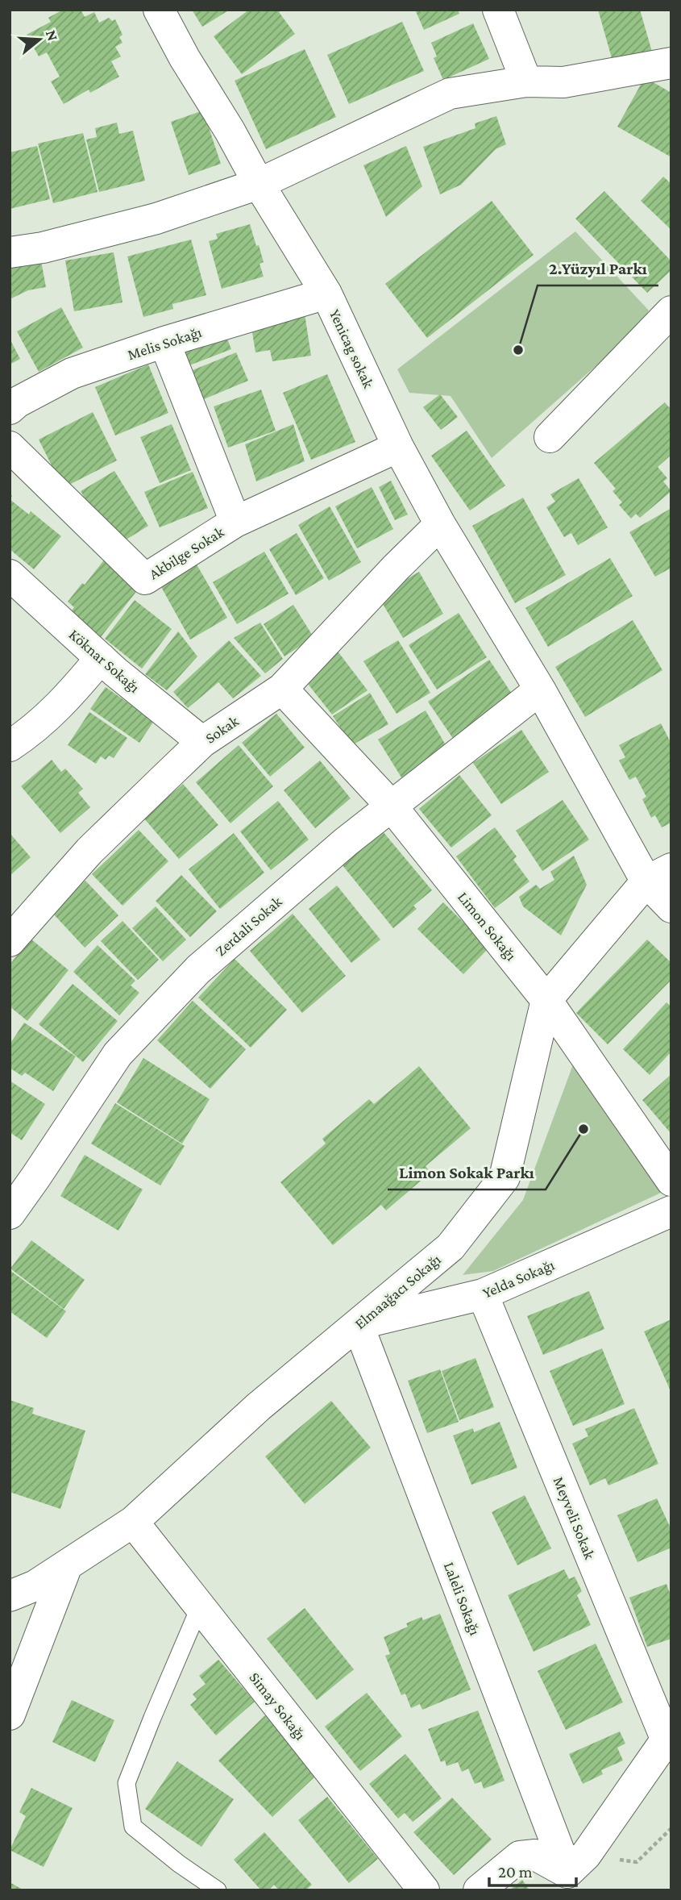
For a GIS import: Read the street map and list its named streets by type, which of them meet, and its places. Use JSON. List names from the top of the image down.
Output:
{
  "streets": {
    "street": [
      "Melis Sokağı",
      "Yenicag sokak",
      "Akbilge Sokak",
      "Köknar Sokağı",
      "Sokak",
      "Zerdali Sokak",
      "Limon Sokağı",
      "Yelda Sokağı",
      "Elmaağacı Sokağı",
      "Meyveli Sokak",
      "Laleli Sokağı",
      "Simay Sokağı"
    ]
  },
  "crossings": [
    ["Melis Sokağı", "Yenicag sokak"],
    ["Yenicag sokak", "Akbilge Sokak"],
    ["Yenicag sokak", "Sokak"],
    ["Yenicag sokak", "Zerdali Sokak"],
    ["Yenicag sokak", "Elmaağacı Sokağı"],
    ["Köknar Sokağı", "Sokak"],
    ["Sokak", "Limon Sokağı"],
    ["Zerdali Sokak", "Limon Sokağı"],
    ["Limon Sokağı", "Elmaağacı Sokağı"],
    ["Yelda Sokağı", "Elmaağacı Sokağı"],
    ["Yelda Sokağı", "Meyveli Sokak"],
    ["Yelda Sokağı", "Laleli Sokağı"],
    ["Elmaağacı Sokağı", "Laleli Sokağı"],
    ["Elmaağacı Sokağı", "Simay Sokağı"]
  ],
  "places": ["2.Yüzyıl Parkı", "Limon Sokak Parkı"],
  "scale_bar": "20 m",
  "north": "right"
}
